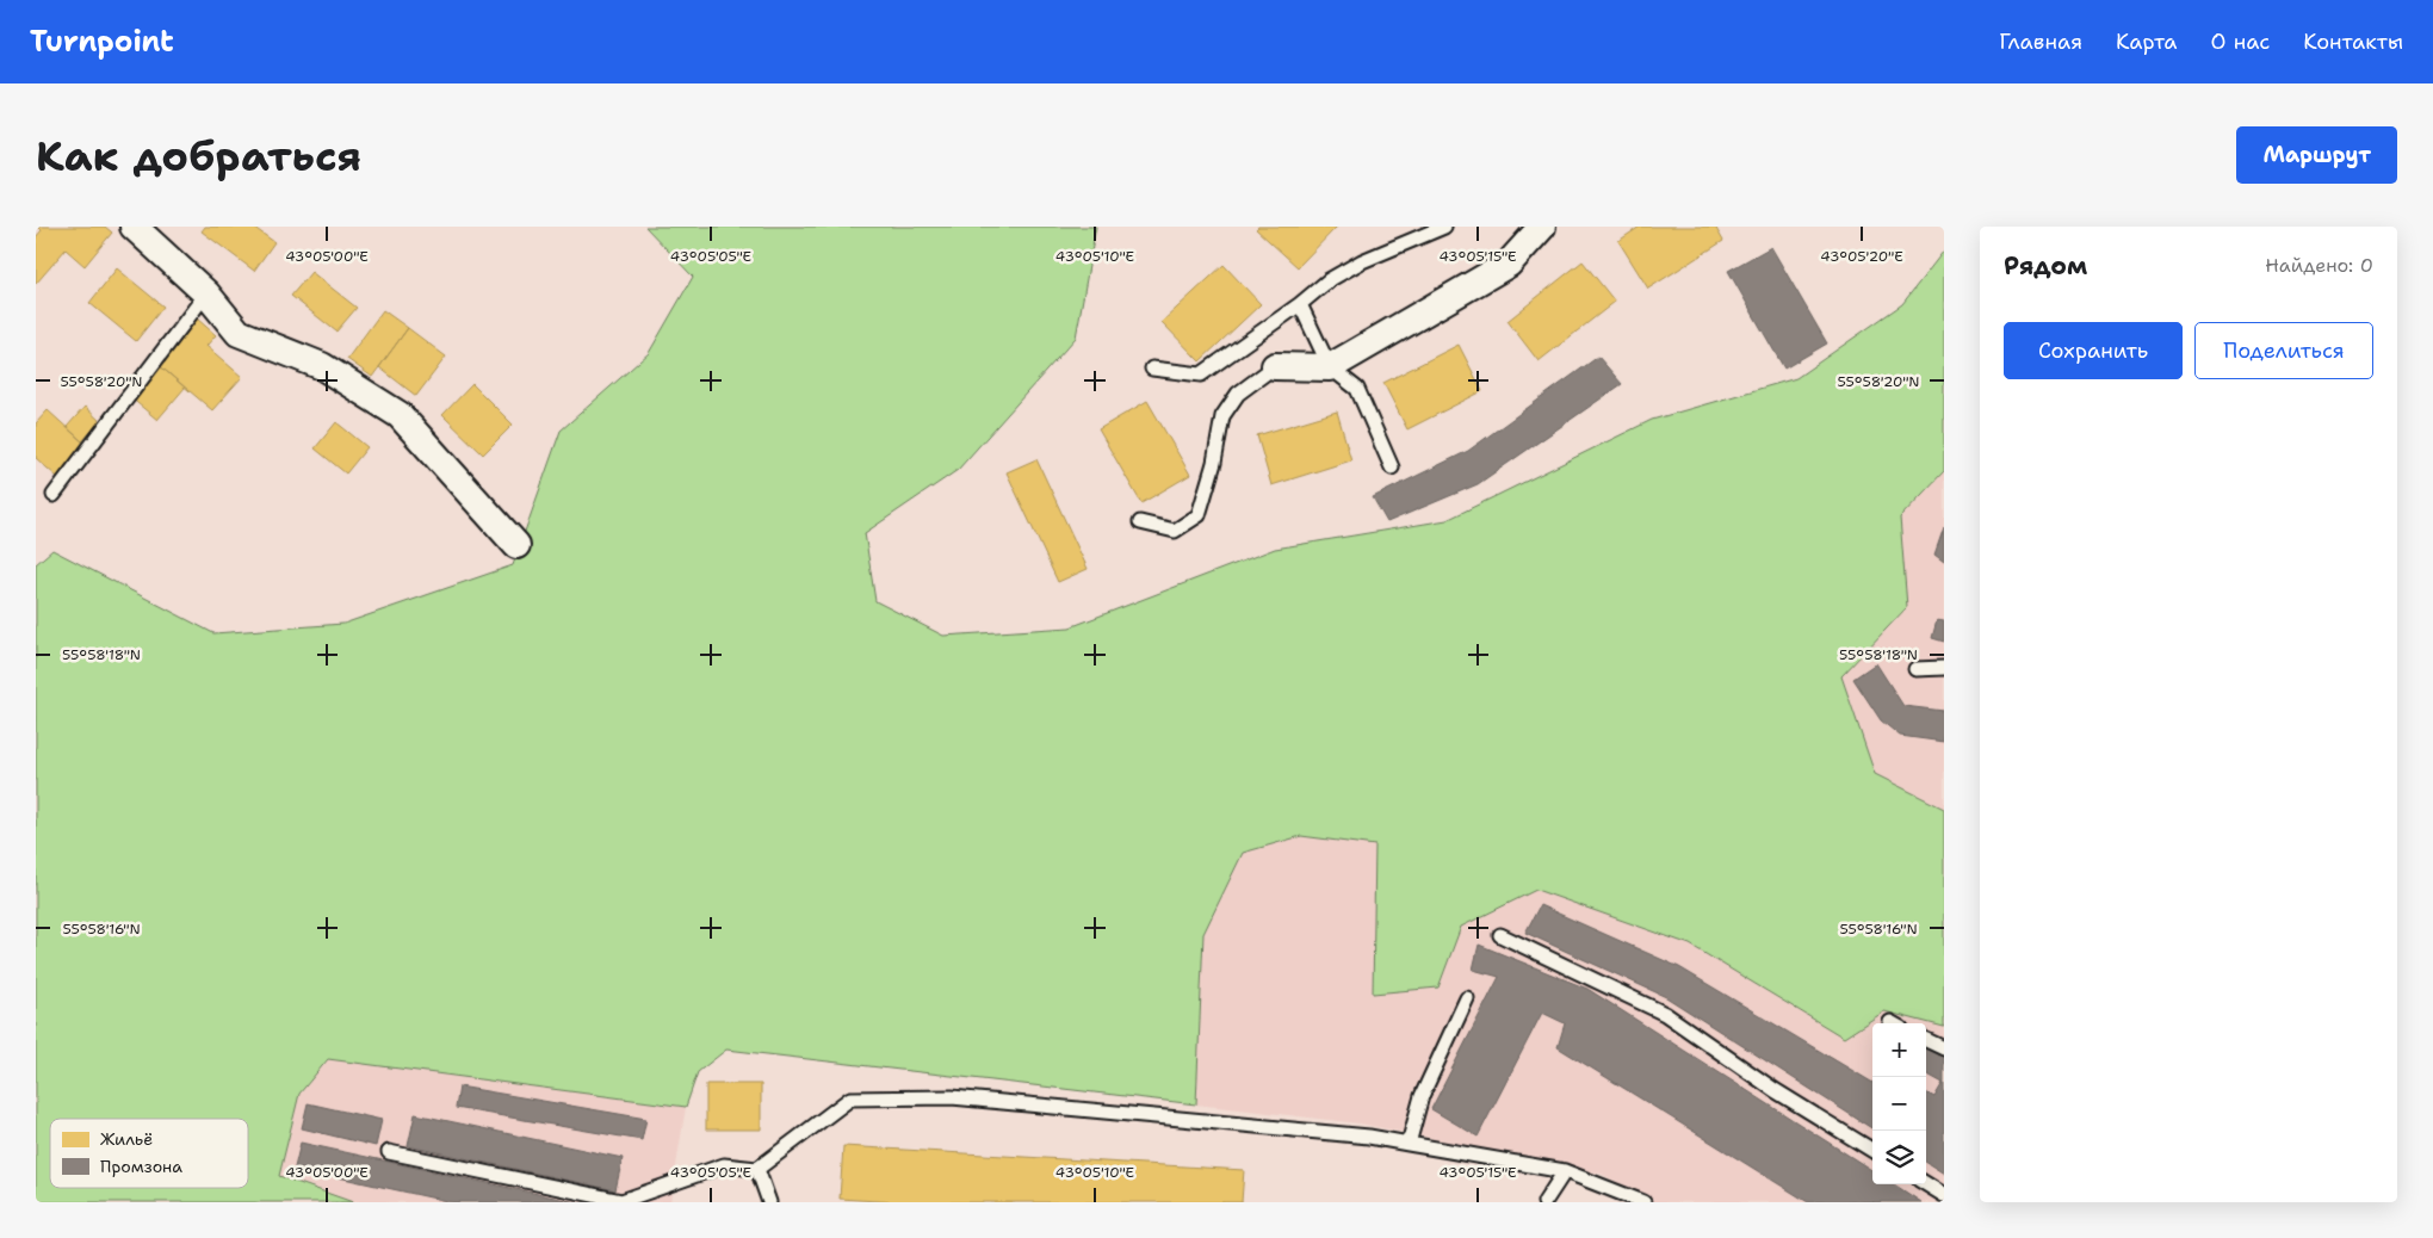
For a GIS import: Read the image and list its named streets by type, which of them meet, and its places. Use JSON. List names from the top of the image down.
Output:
{
  "legend": ["Жильё", "Промзона"],
  "page": {
    "header": "Turnpoint",
    "nav": [
      "Главная",
      "Карта",
      "О нас",
      "Контакты"
    ],
    "buttons": [
      "Маршрут",
      ["Сохранить", "Поделиться"]
    ],
    "title": "Как добраться",
    "heading": ["Рядом", "Найдено: 0"],
    "map_buttons": ["+", "−"]
  },
  "coordinates": [
    "43°05'00\"E",
    "43°05'05\"E",
    "43°05'10\"E",
    "43°05'15\"E",
    "43°05'20\"E",
    "55°58'20\"N",
    "55°58'18\"N",
    "55°58'16\"N"
  ]
}
